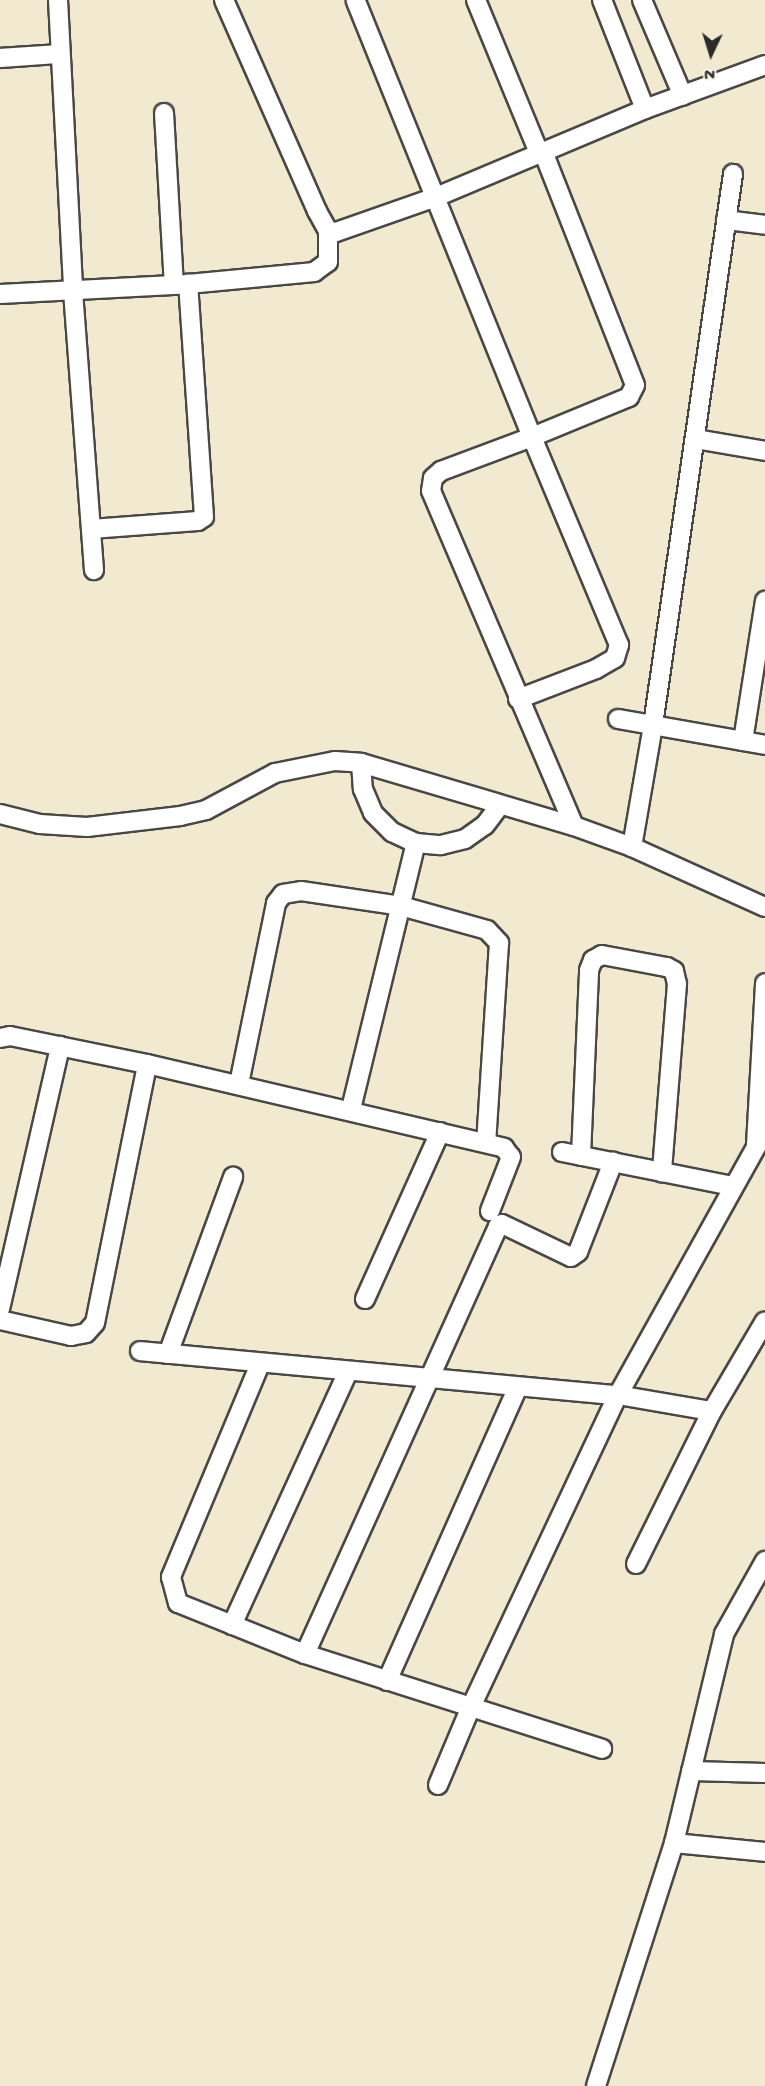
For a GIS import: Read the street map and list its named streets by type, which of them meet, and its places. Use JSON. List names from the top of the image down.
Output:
{
  "north": "bottom"
}
